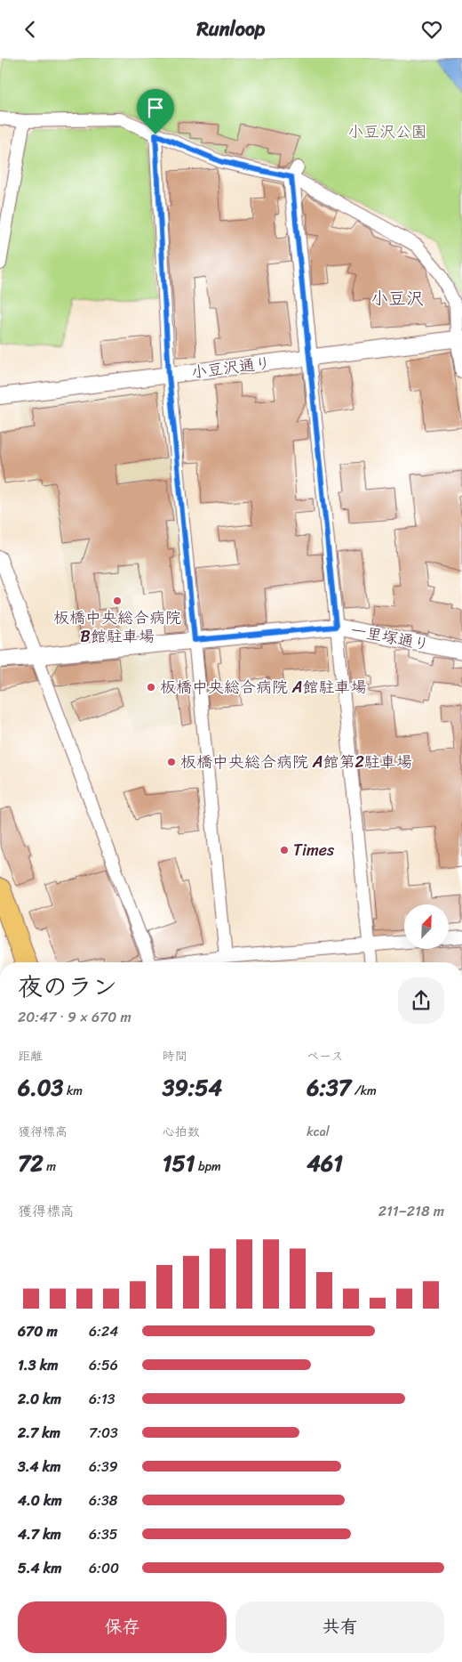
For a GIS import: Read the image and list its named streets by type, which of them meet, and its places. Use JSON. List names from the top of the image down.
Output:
{
  "streets": {
    "street": ["小豆沢通り", "一里塚通り"]
  },
  "districts": ["小豆沢"],
  "parks": ["小豆沢公園"],
  "places": [
    "板橋中央総合病院 B館駐車場",
    "板橋中央総合病院 A館駐車場",
    "板橋中央総合病院 A館第2駐車場",
    "Times"
  ],
  "north": "top right",
  "page": {
    "header": "Runloop",
    "heading": ["夜のラン", "20:47 · 9 × 670 m"],
    "stats": [
      ["距離", "6.03 km"],
      ["時間", "39:54"],
      ["ペース", "6:37 /km"],
      ["獲得標高", "72 m"],
      ["心拍数", "151 bpm"],
      ["kcal", "461"]
    ],
    "chart": ["獲得標高", "211–218 m"],
    "list": [
      {
        "name": "670 m",
        "note": "6:24"
      },
      {
        "name": "1.3 km",
        "note": "6:56"
      },
      {
        "name": "2.0 km",
        "note": "6:13"
      },
      {
        "name": "2.7 km",
        "note": "7:03"
      },
      {
        "name": "3.4 km",
        "note": "6:39"
      },
      {
        "name": "4.0 km",
        "note": "6:38"
      },
      {
        "name": "4.7 km",
        "note": "6:35"
      },
      {
        "name": "5.4 km",
        "note": "6:00"
      }
    ],
    "buttons": ["保存", "共有"]
  }
}
